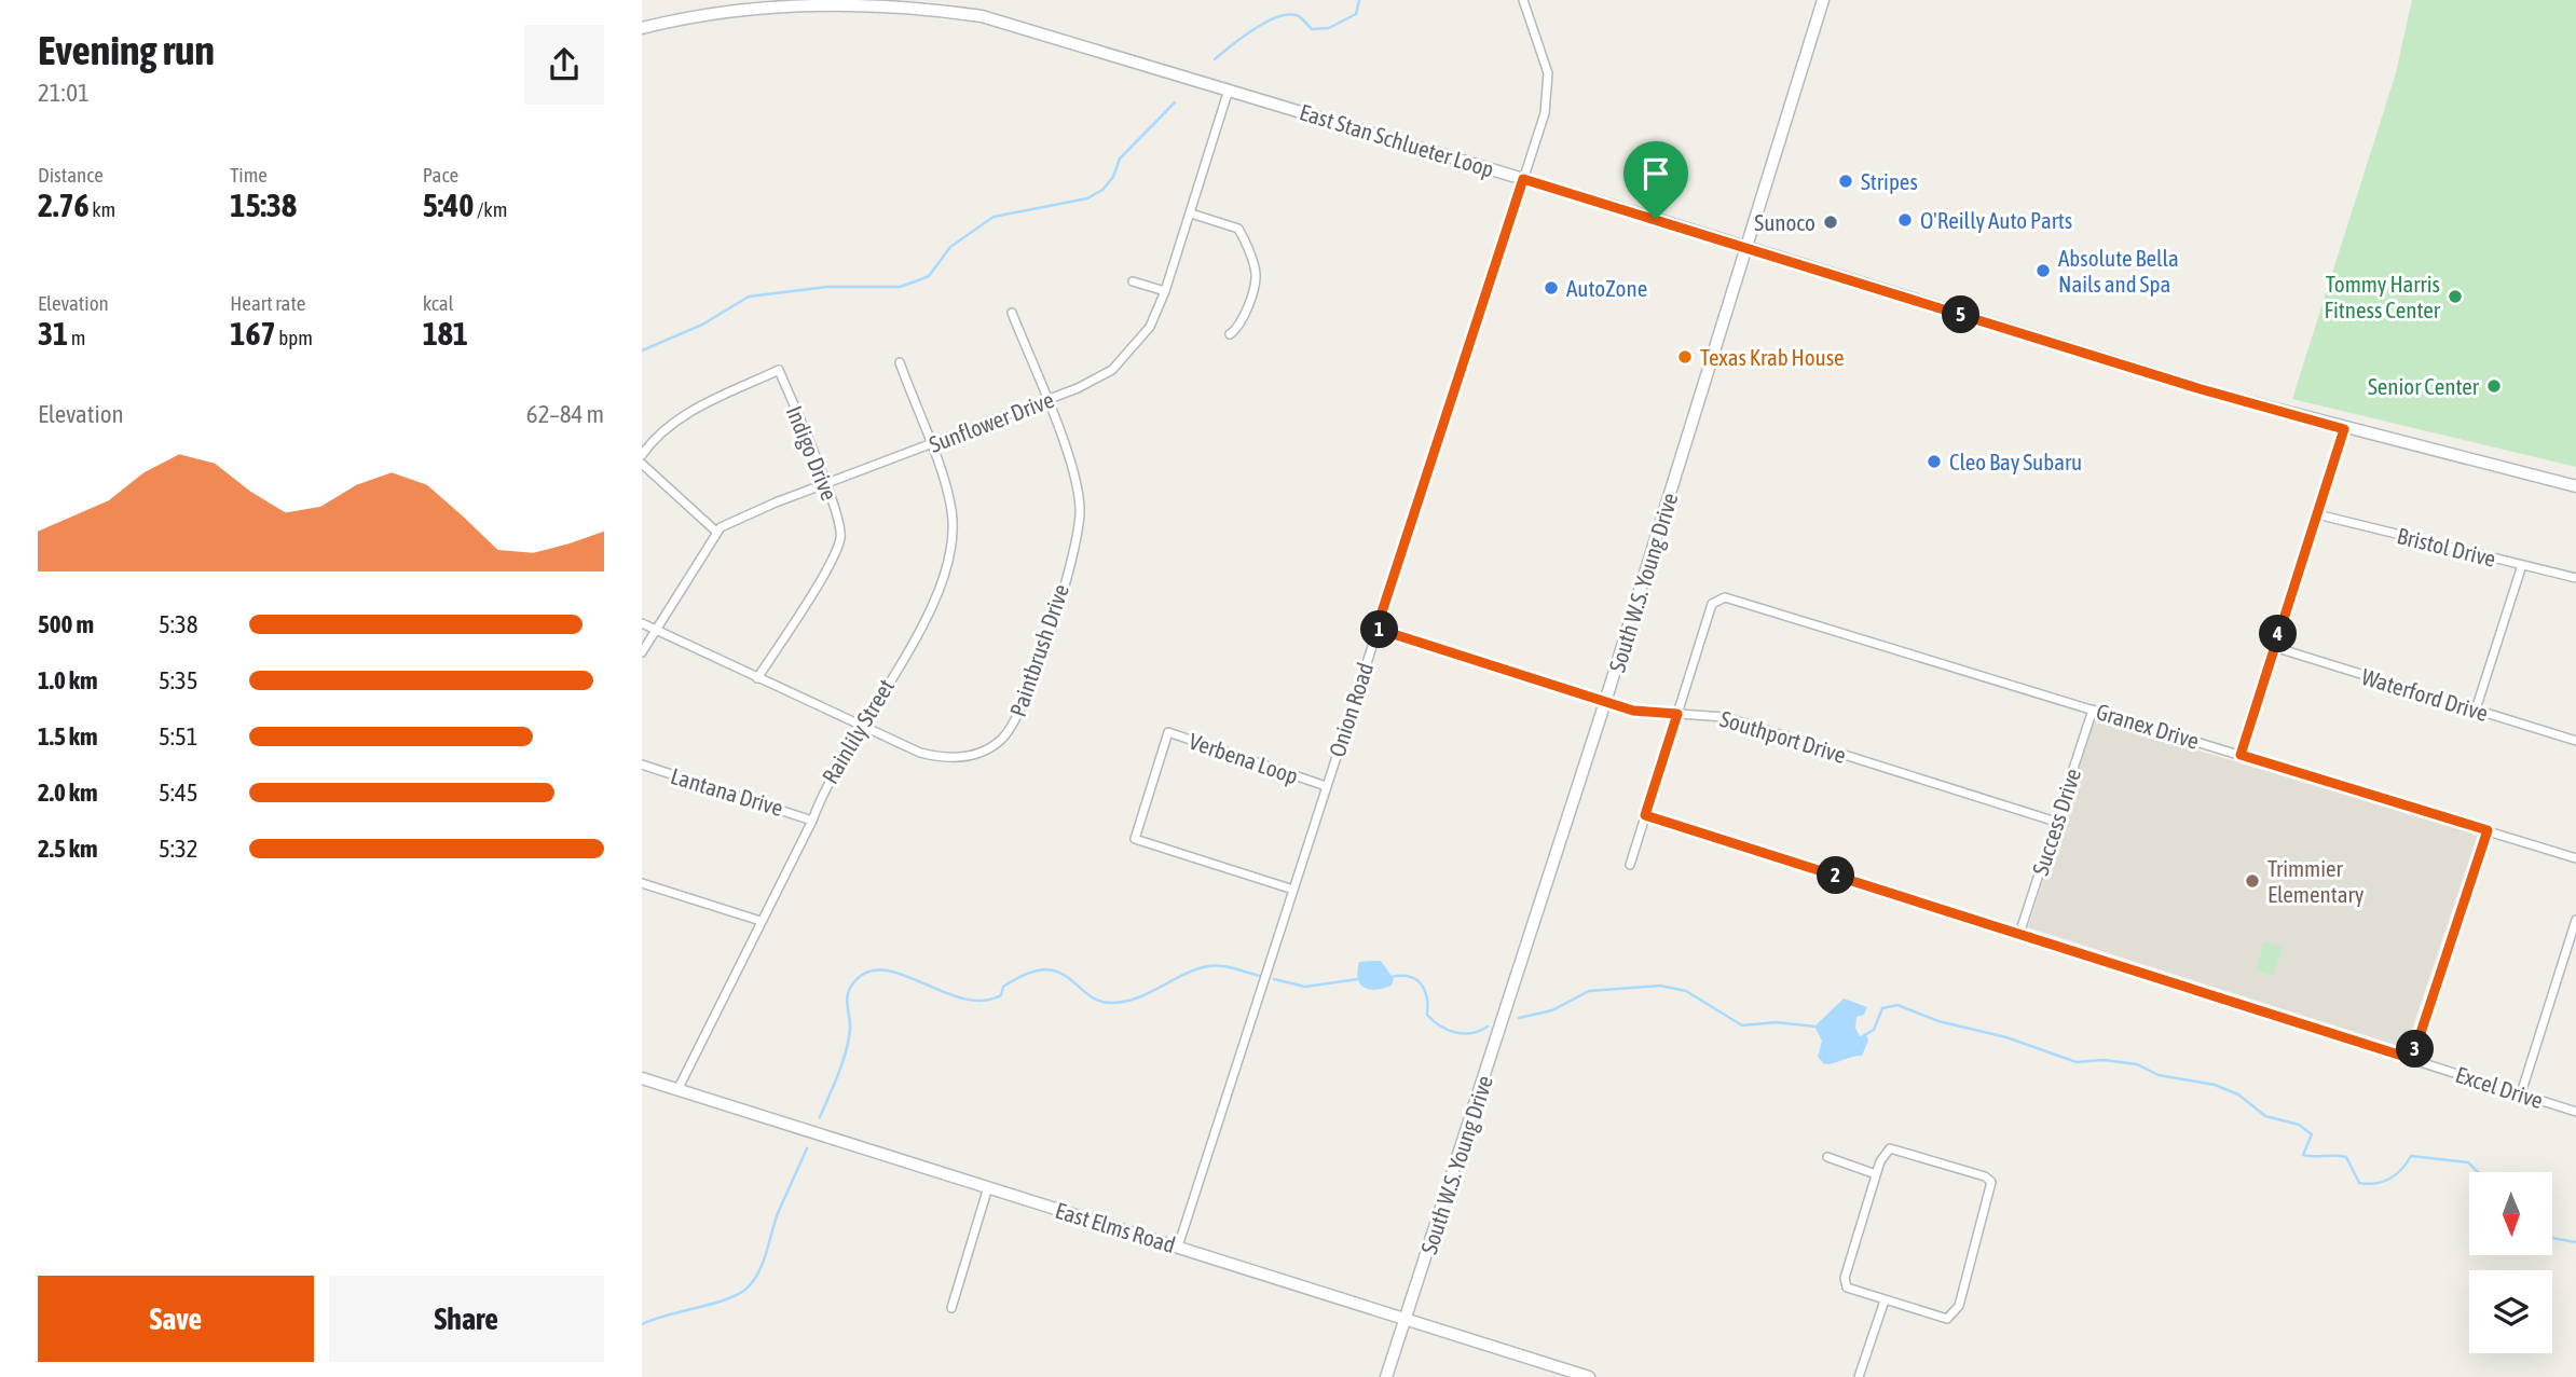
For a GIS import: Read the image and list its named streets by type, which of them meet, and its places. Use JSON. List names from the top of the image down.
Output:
{
  "streets": {
    "main road": ["East Stan Schlueter Loop", "South W.S. Young Drive", "East Elms Road"],
    "street": [
      "Sunflower Drive",
      "Indigo Drive",
      "Bristol Drive",
      "Paintbrush Drive",
      "Waterford Drive",
      "Onion Road",
      "Granex Drive",
      "Rainlily Street",
      "Southport Drive",
      "Verbena Loop",
      "Lantana Drive",
      "Success Drive",
      "Excel Drive"
    ]
  },
  "crossings": [
    ["East Stan Schlueter Loop", "Sunflower Drive"],
    ["East Stan Schlueter Loop", "South W.S. Young Drive"],
    ["East Stan Schlueter Loop", "Onion Road"],
    ["Sunflower Drive", "Indigo Drive"],
    ["Sunflower Drive", "Paintbrush Drive"],
    ["Sunflower Drive", "Rainlily Street"],
    ["Indigo Drive", "Paintbrush Drive"],
    ["South W.S. Young Drive", "Southport Drive"],
    ["South W.S. Young Drive", "East Elms Road"],
    ["Paintbrush Drive", "Rainlily Street"],
    ["Onion Road", "Southport Drive"],
    ["Onion Road", "Verbena Loop"],
    ["Onion Road", "East Elms Road"],
    ["Granex Drive", "Southport Drive"],
    ["Granex Drive", "Success Drive"],
    ["Rainlily Street", "Lantana Drive"],
    ["Rainlily Street", "East Elms Road"],
    ["Southport Drive", "Success Drive"],
    ["Success Drive", "Excel Drive"]
  ],
  "places": [
    "Stripes",
    "O'Reilly Auto Parts",
    "Sunoco",
    "Absolute Bella Nails and Spa",
    "AutoZone",
    "Tommy Harris Fitness Center",
    "Texas Krab House",
    "Senior Center",
    "Cleo Bay Subaru",
    "Trimmier Elementary"
  ],
  "north": "bottom",
  "page": {
    "heading": ["Evening run", "21:01"],
    "stats": [
      ["Distance", "2.76 km"],
      ["Time", "15:38"],
      ["Pace", "5:40 /km"],
      ["Elevation", "31 m"],
      ["Heart rate", "167 bpm"],
      ["kcal", "181"]
    ],
    "pins": [
      "5",
      "1",
      "4",
      "2",
      "3"
    ],
    "chart": ["Elevation", "62–84 m"],
    "list": [
      {
        "name": "500 m",
        "note": "5:38"
      },
      {
        "name": "1.0 km",
        "note": "5:35"
      },
      {
        "name": "1.5 km",
        "note": "5:51"
      },
      {
        "name": "2.0 km",
        "note": "5:45"
      },
      {
        "name": "2.5 km",
        "note": "5:32"
      }
    ],
    "buttons": ["Save", "Share"]
  }
}
